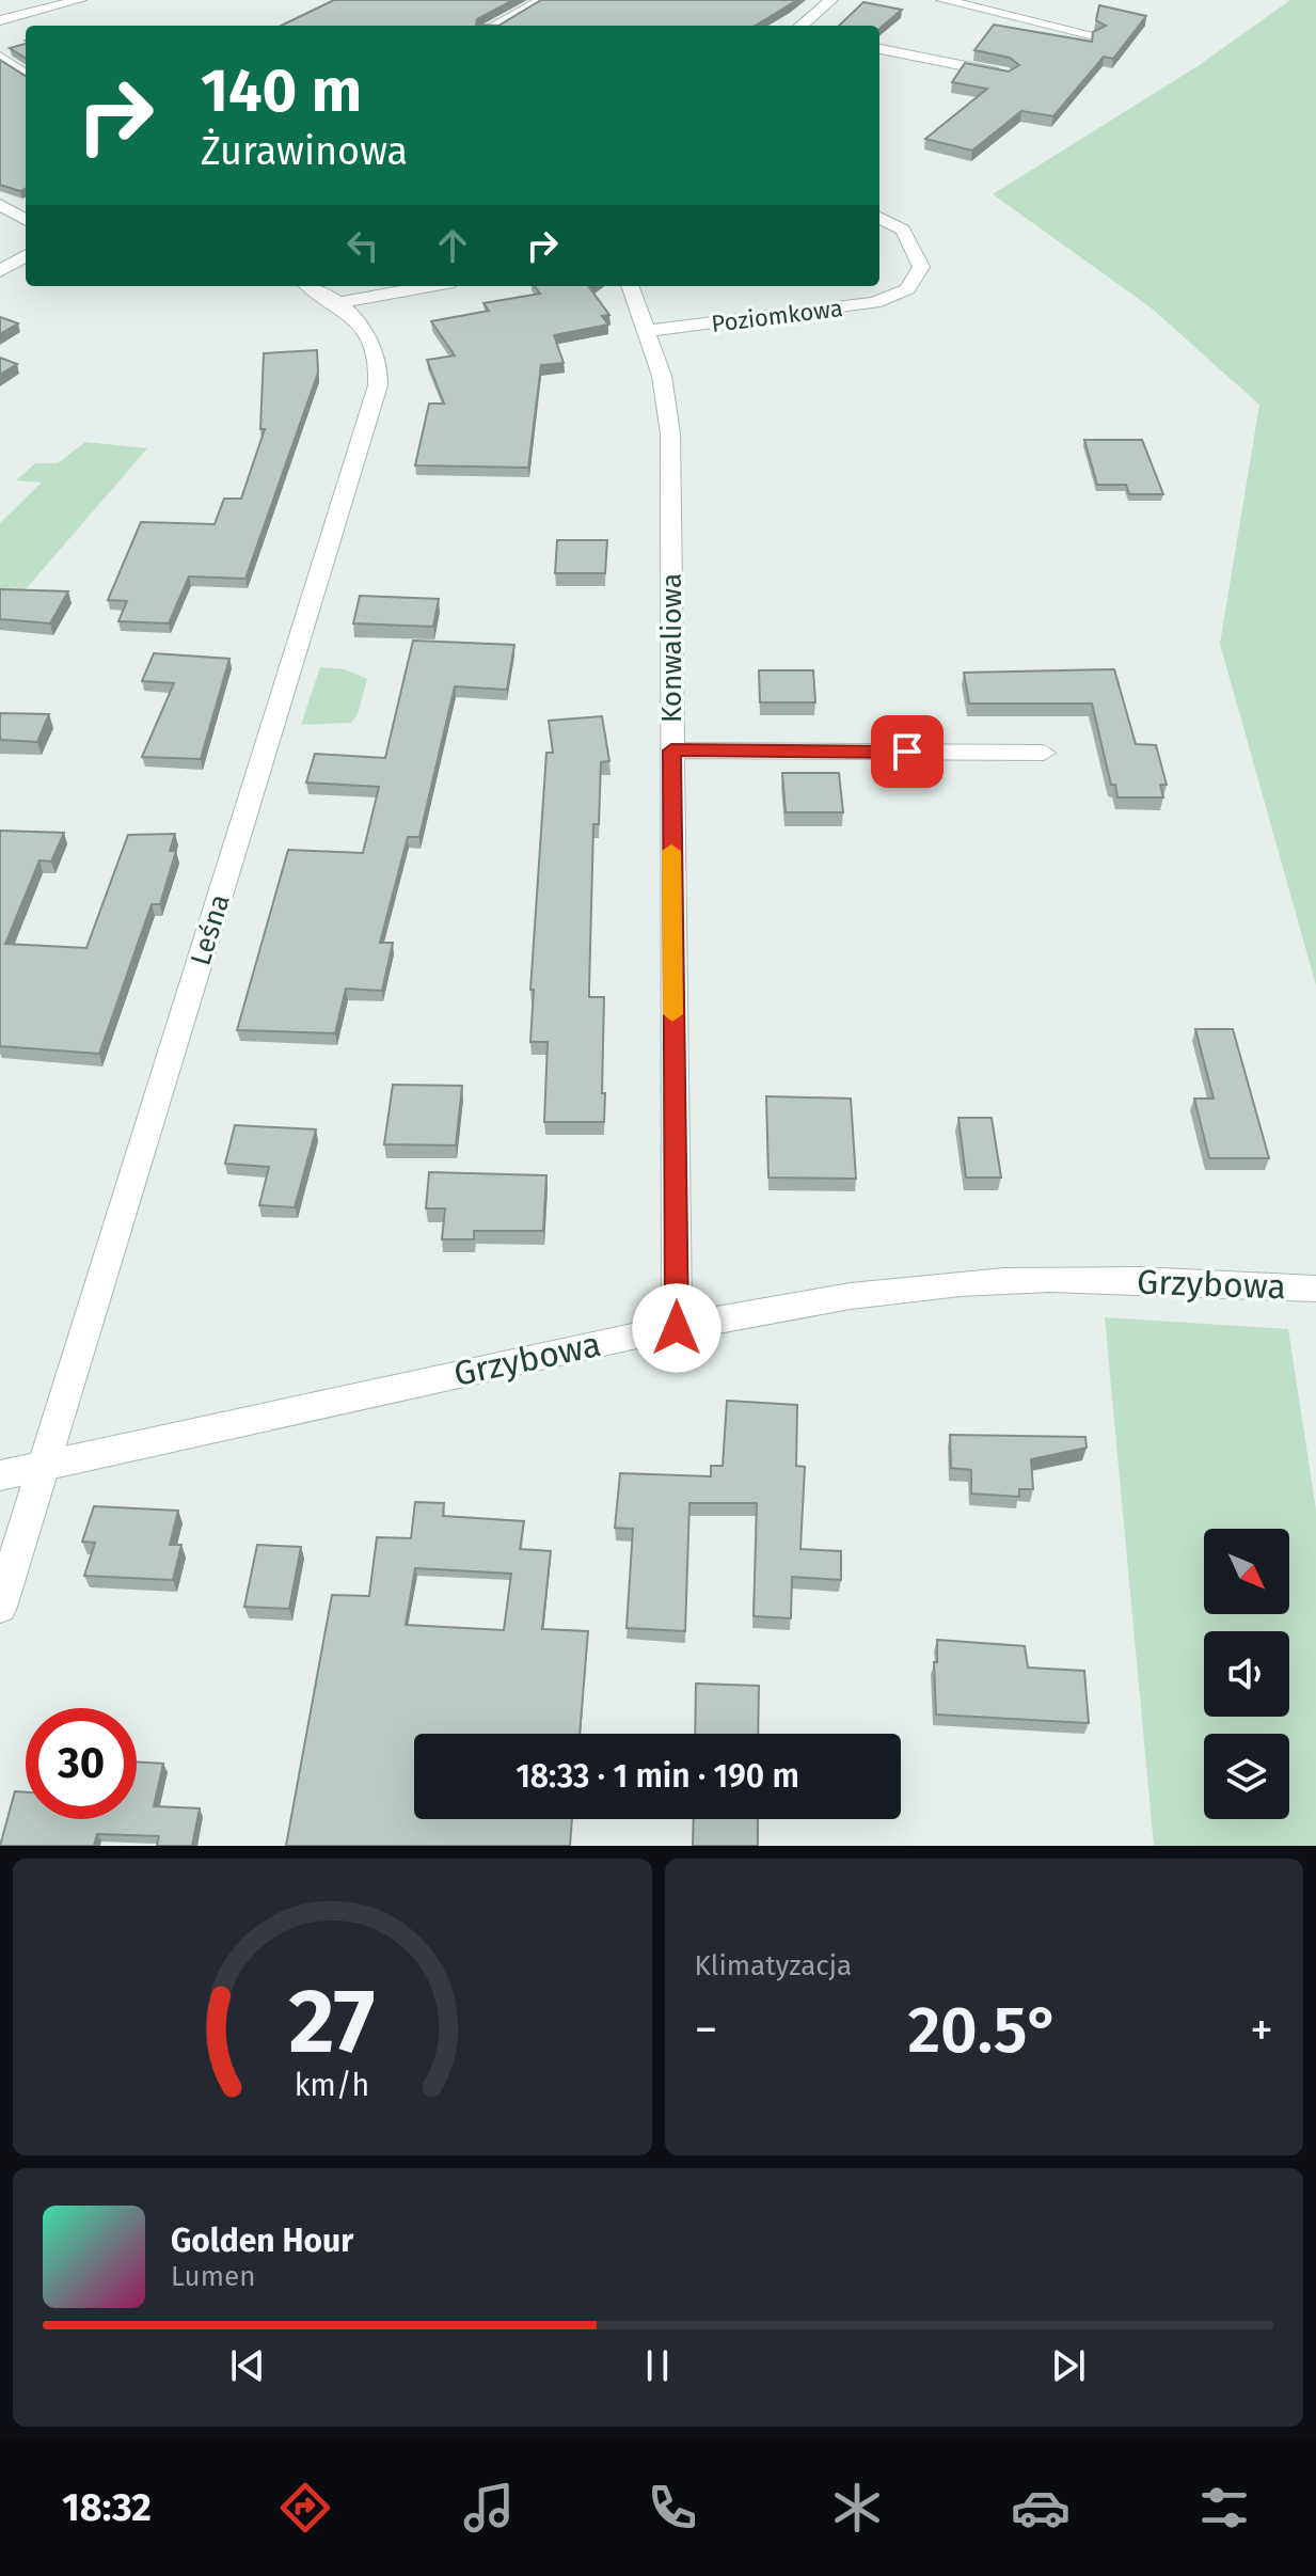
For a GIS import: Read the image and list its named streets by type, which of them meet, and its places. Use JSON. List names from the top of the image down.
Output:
{
  "streets": {
    "street": [
      "Poziomkowa",
      "Konwaliowa",
      "Leśna",
      "Grzybowa"
    ]
  },
  "crossings": [
    ["Poziomkowa", "Konwaliowa"],
    ["Konwaliowa", "Grzybowa"],
    ["Leśna", "Grzybowa"]
  ],
  "north": "bottom right",
  "page": {
    "turn": ["140 m", "Żurawinowa"],
    "limit": "30",
    "trip": "18:33 · 1 min · 190 m",
    "tile": "Klimatyzacja",
    "heat": ["−", "20.5°", "+"],
    "song": ["Golden Hour", "Lumen"],
    "tabs": "18:32",
    "gauge": ["27", "km/h"]
  }
}
